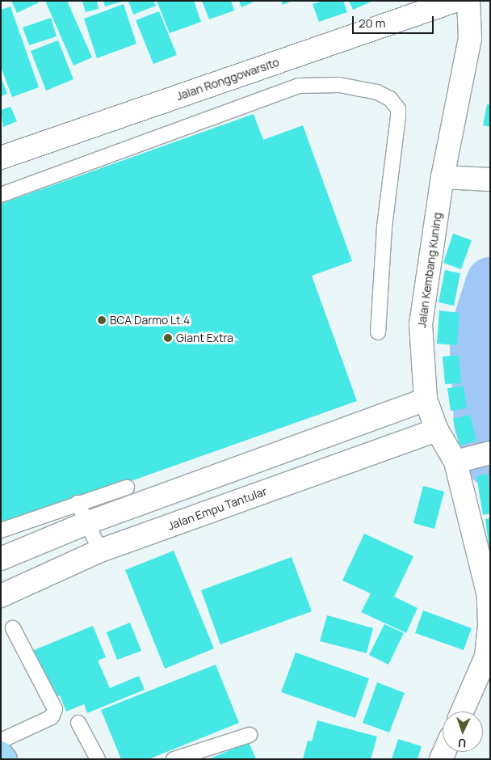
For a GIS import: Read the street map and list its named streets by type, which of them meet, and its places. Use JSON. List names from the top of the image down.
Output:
{
  "streets": {
    "street": ["Jalan Ronggowarsito", "Jalan Kembang Kuning", "Jalan Empu Tantular"]
  },
  "crossings": [
    ["Jalan Kembang Kuning", "Jalan Empu Tantular"]
  ],
  "places": ["BCA Darmo Lt.4", "Giant Extra"],
  "scale_bar": "20 m",
  "north": "bottom"
}
